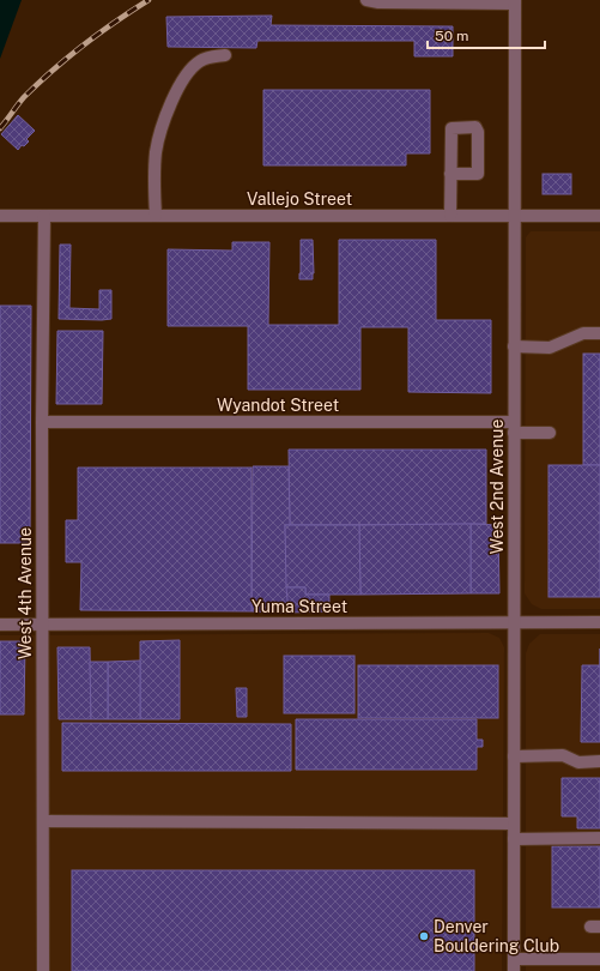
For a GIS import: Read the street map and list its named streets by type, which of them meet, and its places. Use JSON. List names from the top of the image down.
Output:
{
  "streets": {
    "street": [
      "Vallejo Street",
      "Wyandot Street",
      "West 2nd Avenue",
      "West 4th Avenue",
      "Yuma Street"
    ]
  },
  "crossings": [
    ["Vallejo Street", "West 2nd Avenue"],
    ["Vallejo Street", "West 4th Avenue"],
    ["Wyandot Street", "West 2nd Avenue"],
    ["Wyandot Street", "West 4th Avenue"],
    ["West 2nd Avenue", "Yuma Street"],
    ["West 4th Avenue", "Yuma Street"]
  ],
  "places": ["Denver Bouldering Club"],
  "scale_bar": "50 m"
}
